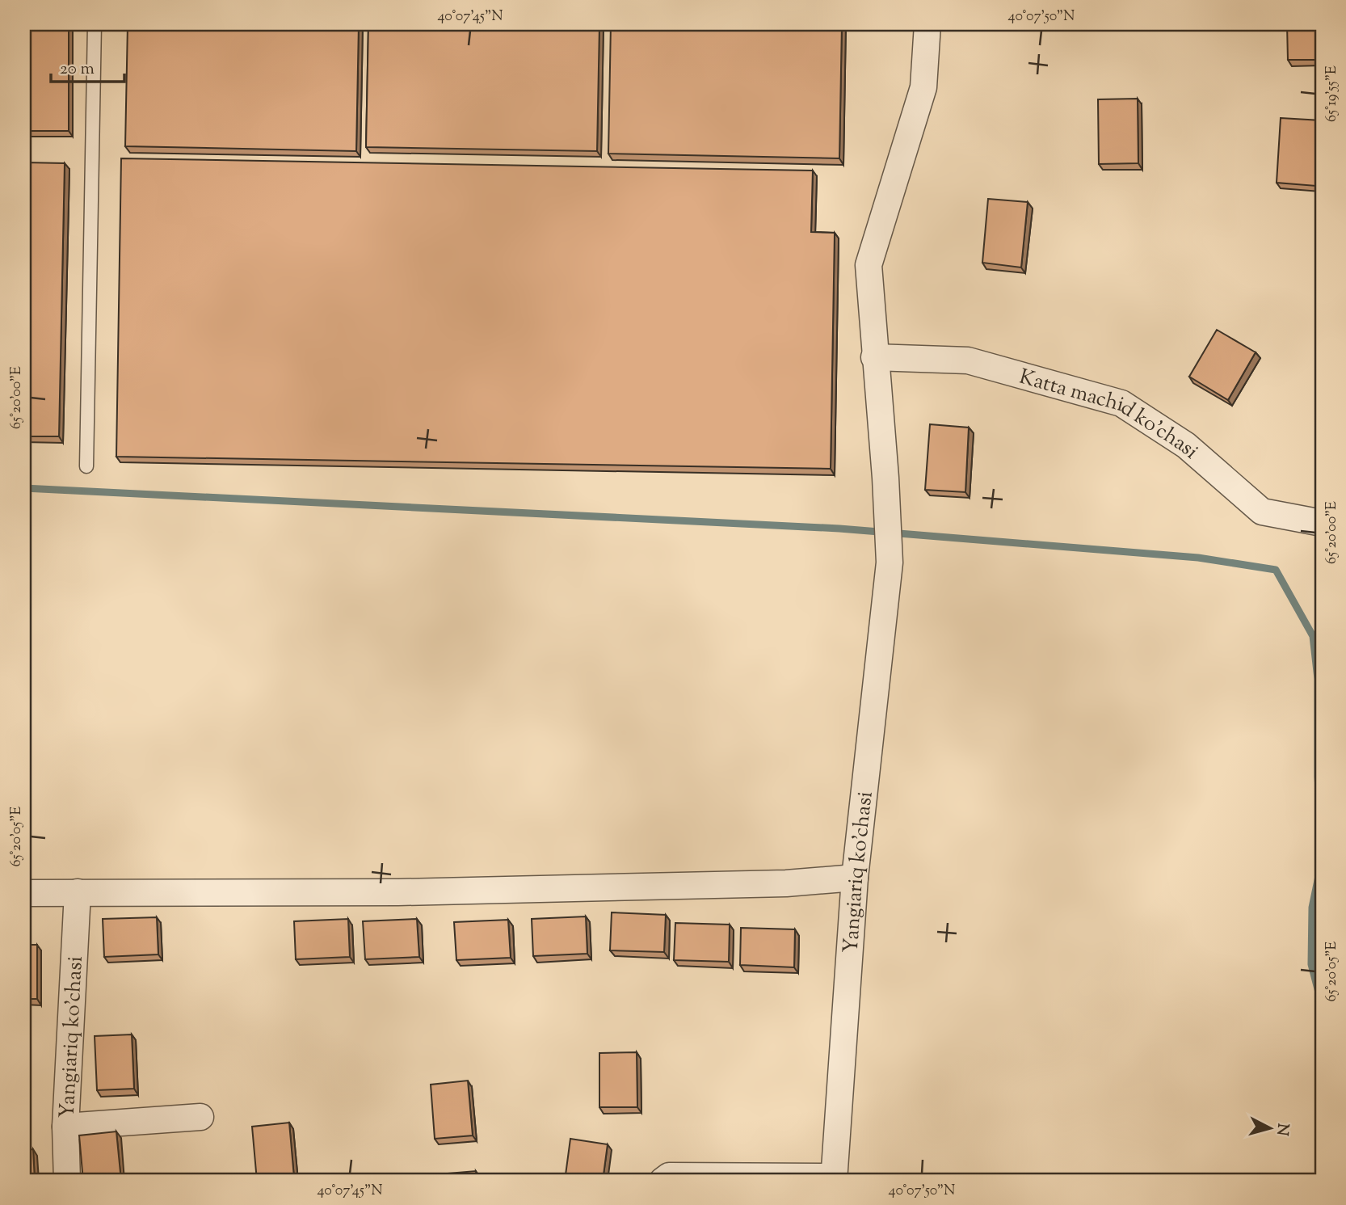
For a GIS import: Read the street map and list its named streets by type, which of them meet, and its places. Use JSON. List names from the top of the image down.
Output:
{
  "streets": {
    "street": ["Katta machid ko'chasi", "Yangiariq ko'chasi"]
  },
  "crossings": [
    ["Katta machid ko'chasi", "Yangiariq ko'chasi"]
  ],
  "scale_bar": "20 m",
  "north": "right",
  "coordinates": [
    "40°07'45\"N",
    "40°07'50\"N",
    "65°19'55\"E",
    "65°20'00\"E",
    "65°20'05\"E"
  ]
}
